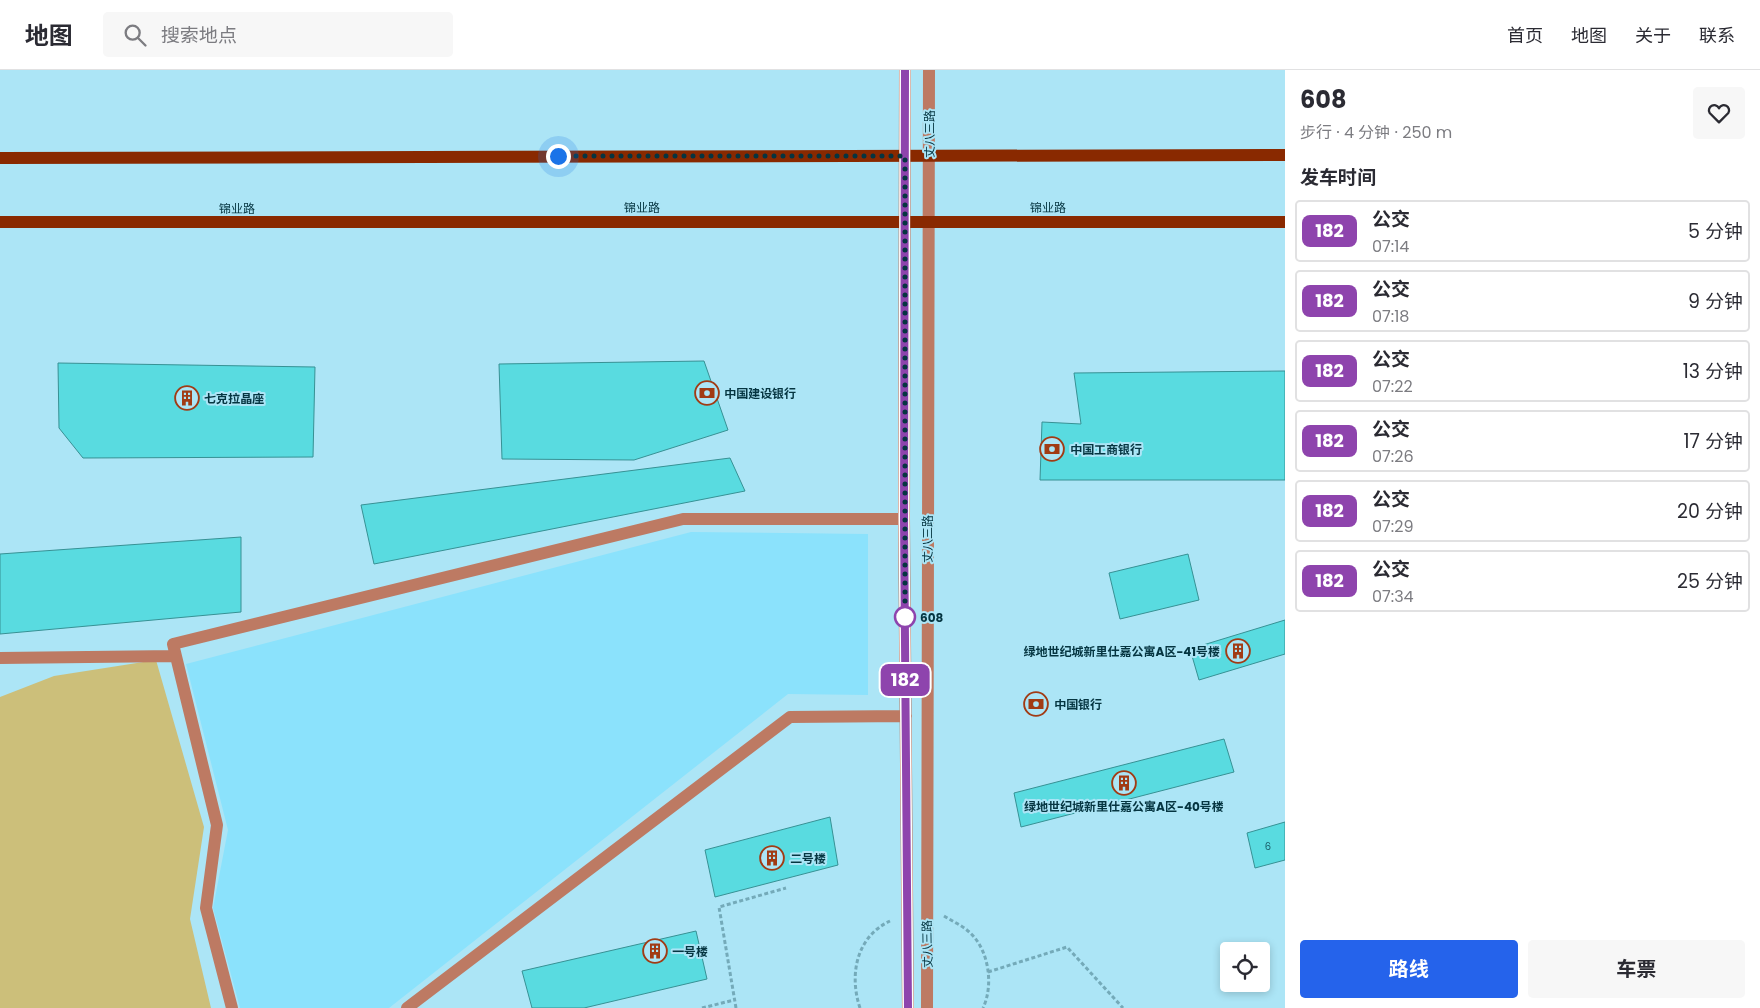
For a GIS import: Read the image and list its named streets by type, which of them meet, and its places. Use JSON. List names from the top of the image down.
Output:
{
  "streets": {
    "main road": ["锦业路"],
    "street": ["丈八三路"]
  },
  "crossings": [
    ["丈八三路", "锦业路"]
  ],
  "places": {
    "bank": ["中国建设银行", "中国工商银行", "中国银行"],
    "building": [
      "七克拉晶座",
      "绿地世纪城新里仕嘉公寓A区-41号楼",
      "绿地世纪城新里仕嘉公寓A区-40号楼",
      "二号楼",
      "一号楼"
    ],
    "other": ["608"]
  },
  "lines": ["bus line 182"],
  "house_numbers": ["6"],
  "page": {
    "header": "地图",
    "search": "搜索地点",
    "nav": [
      "首页",
      "地图",
      "关于",
      "联系"
    ],
    "on_map": "182",
    "heading": [
      ["608", "步行 · 4 分钟 · 250 m"],
      "发车时间"
    ],
    "list": [
      {
        "mark": "182",
        "name": "公交",
        "note": "07:14",
        "value": "5 分钟"
      },
      {
        "mark": "182",
        "name": "公交",
        "note": "07:18",
        "value": "9 分钟"
      },
      {
        "mark": "182",
        "name": "公交",
        "note": "07:22",
        "value": "13 分钟"
      },
      {
        "mark": "182",
        "name": "公交",
        "note": "07:26",
        "value": "17 分钟"
      },
      {
        "mark": "182",
        "name": "公交",
        "note": "07:29",
        "value": "20 分钟"
      },
      {
        "mark": "182",
        "name": "公交",
        "note": "07:34",
        "value": "25 分钟"
      }
    ],
    "buttons": ["路线", "车票"]
  }
}
